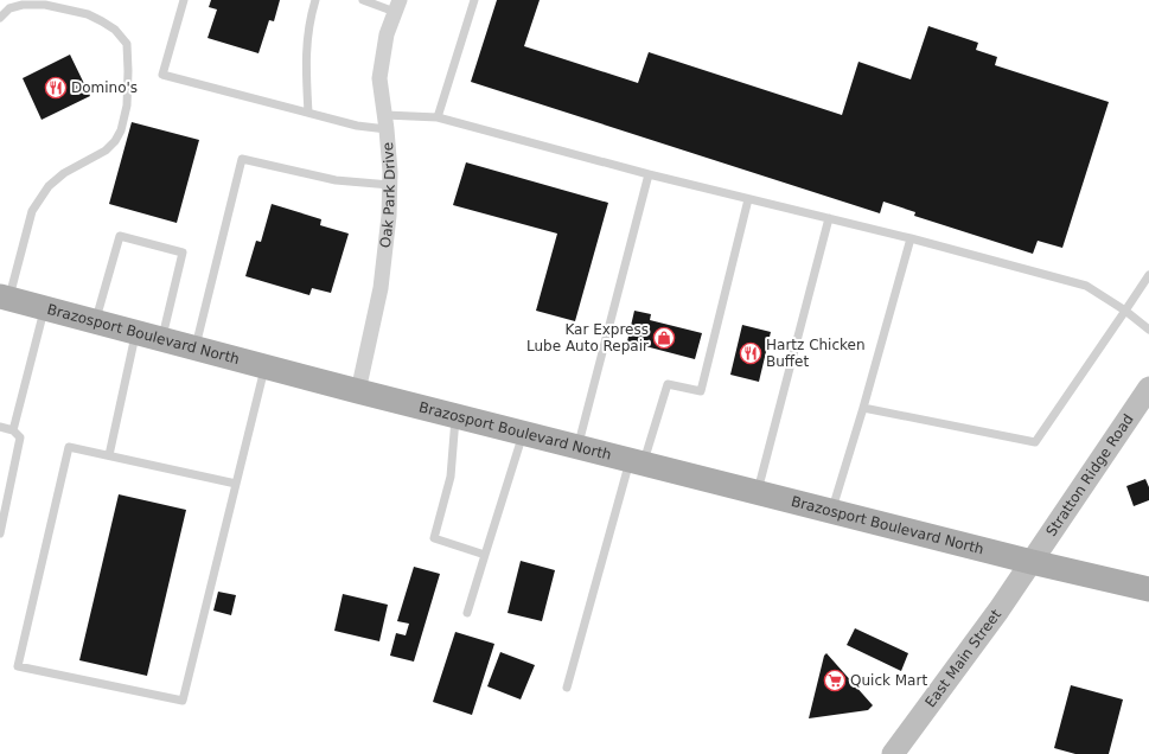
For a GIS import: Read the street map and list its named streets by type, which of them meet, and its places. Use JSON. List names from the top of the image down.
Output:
{
  "streets": {
    "main road": ["Brazosport Boulevard North", "Stratton Ridge Road", "East Main Street"],
    "street": ["Oak Park Drive"]
  },
  "crossings": [
    ["Oak Park Drive", "Brazosport Boulevard North"],
    ["Brazosport Boulevard North", "Stratton Ridge Road"],
    ["Brazosport Boulevard North", "East Main Street"],
    ["Stratton Ridge Road", "East Main Street"]
  ],
  "places": {
    "restaurant": ["Domino's", "Hartz Chicken Buffet"],
    "shop": ["Kar Express Lube Auto Repair"],
    "supermarket": ["Quick Mart"]
  }
}
